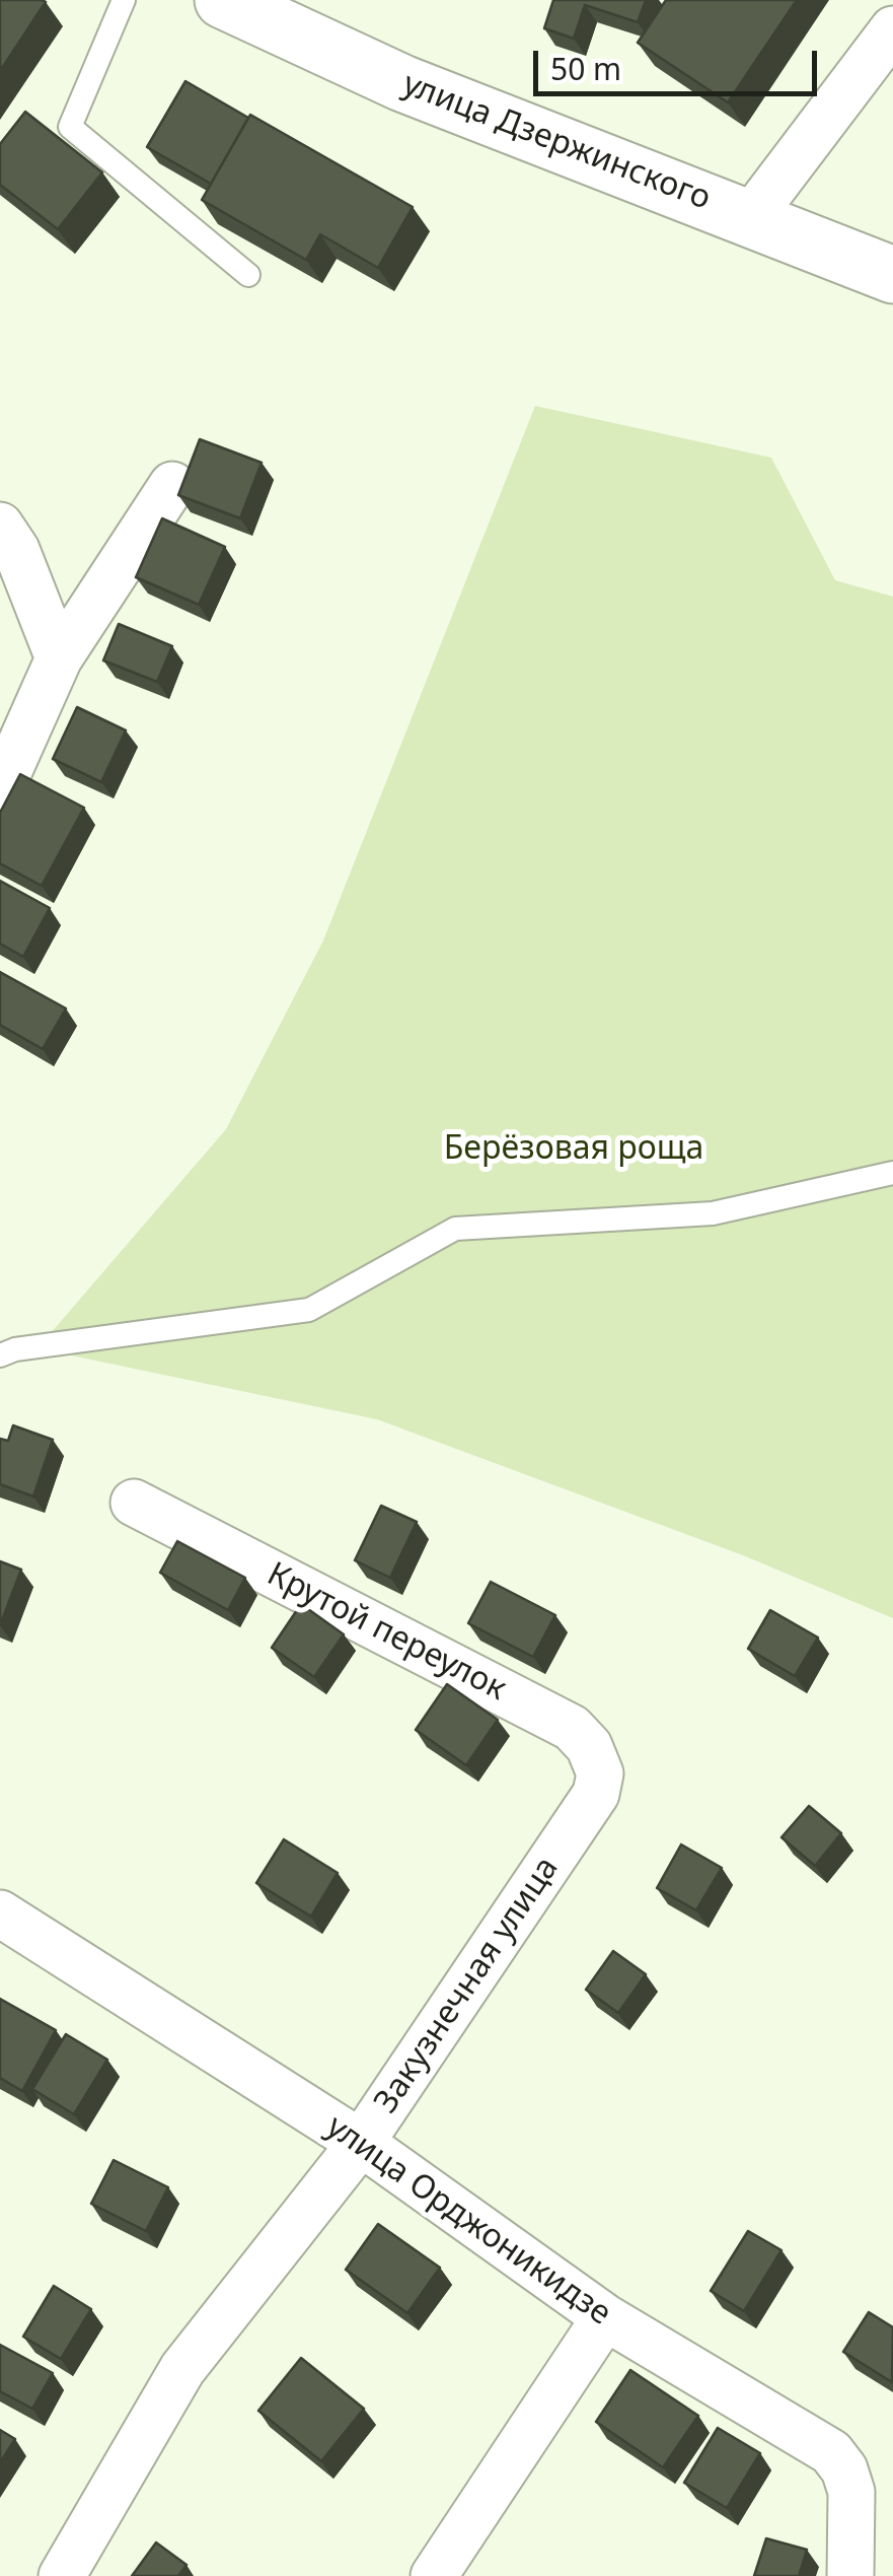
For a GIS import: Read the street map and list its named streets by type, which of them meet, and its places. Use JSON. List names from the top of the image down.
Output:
{
  "streets": {
    "main road": ["улица Дзержинского"],
    "street": ["Крутой переулок", "Закузнечная улица", "улица Орджоникидзе"]
  },
  "crossings": [
    ["Крутой переулок", "Закузнечная улица"],
    ["Закузнечная улица", "улица Орджоникидзе"]
  ],
  "parks": ["Берёзовая роща"],
  "scale_bar": "50 m"
}
